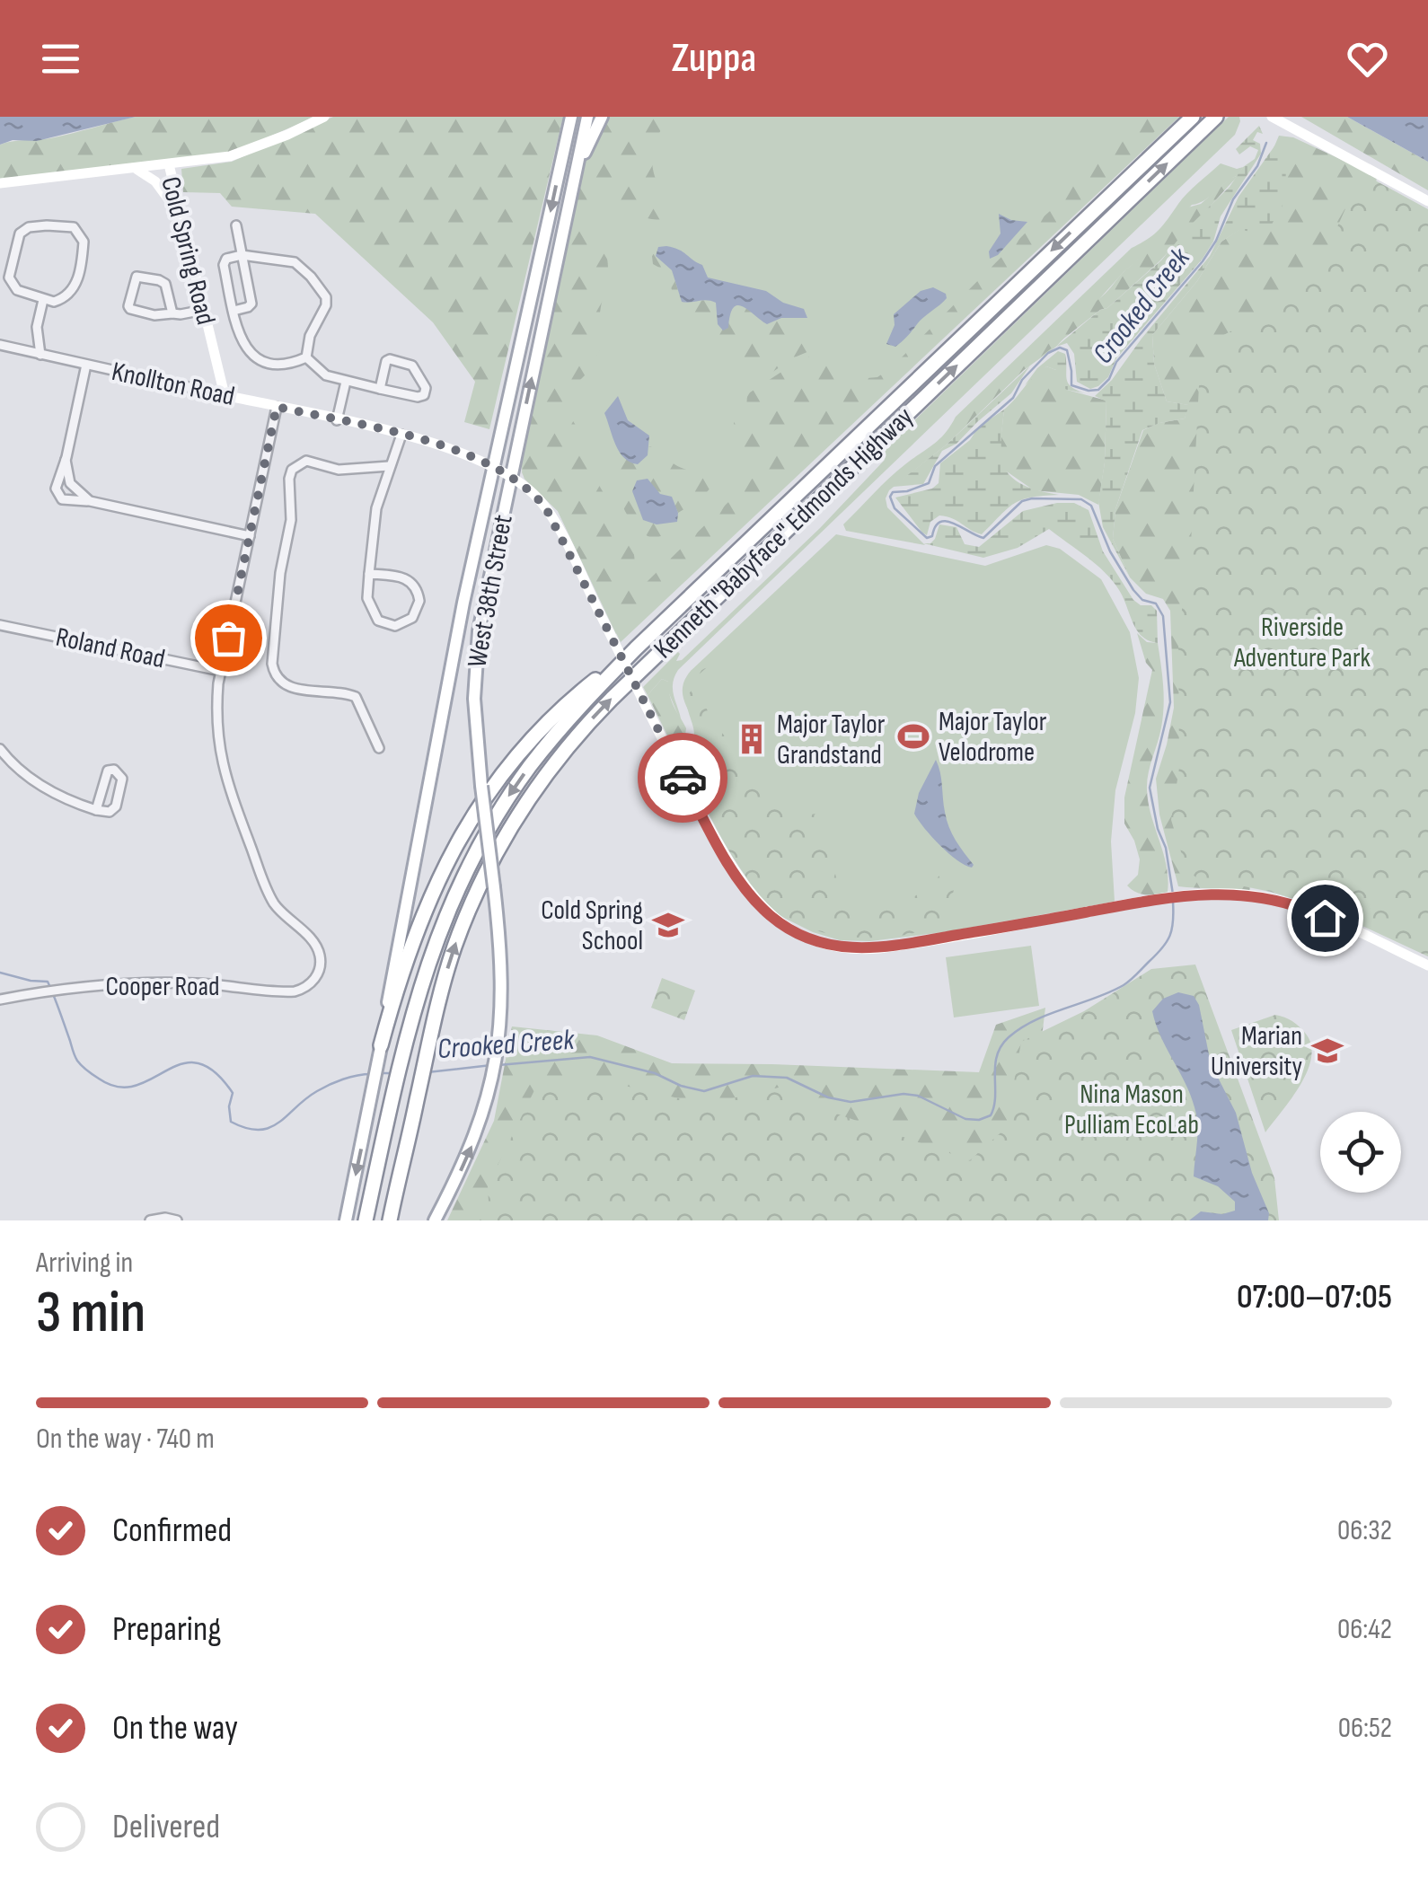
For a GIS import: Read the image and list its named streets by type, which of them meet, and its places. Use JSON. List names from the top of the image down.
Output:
{
  "streets": {
    "highway": ["Kenneth \"Babyface\" Edmonds Highway"],
    "main road": ["West 38th Street"],
    "street": [
      "Cold Spring Road",
      "Knollton Road",
      "Roland Road",
      "Cooper Road"
    ]
  },
  "crossings": [
    ["Cold Spring Road", "Knollton Road"],
    ["Knollton Road", "West 38th Street"],
    ["Roland Road", "Cooper Road"]
  ],
  "water": ["Crooked Creek"],
  "parks": ["Riverside Adventure Park", "Nina Mason Pulliam EcoLab"],
  "places": {
    "sports": ["Major Taylor Velodrome"],
    "building": ["Major Taylor Grandstand"],
    "school or university": ["Cold Spring School", "Marian University"]
  },
  "page": {
    "header": "Zuppa",
    "heading": ["3 min", "Arriving in", "07:00–07:05"],
    "bar": "On the way · 740 m",
    "list": [
      ["Confirmed", "06:32"],
      ["Preparing", "06:42"],
      ["On the way", "06:52"],
      "Delivered"
    ]
  }
}
